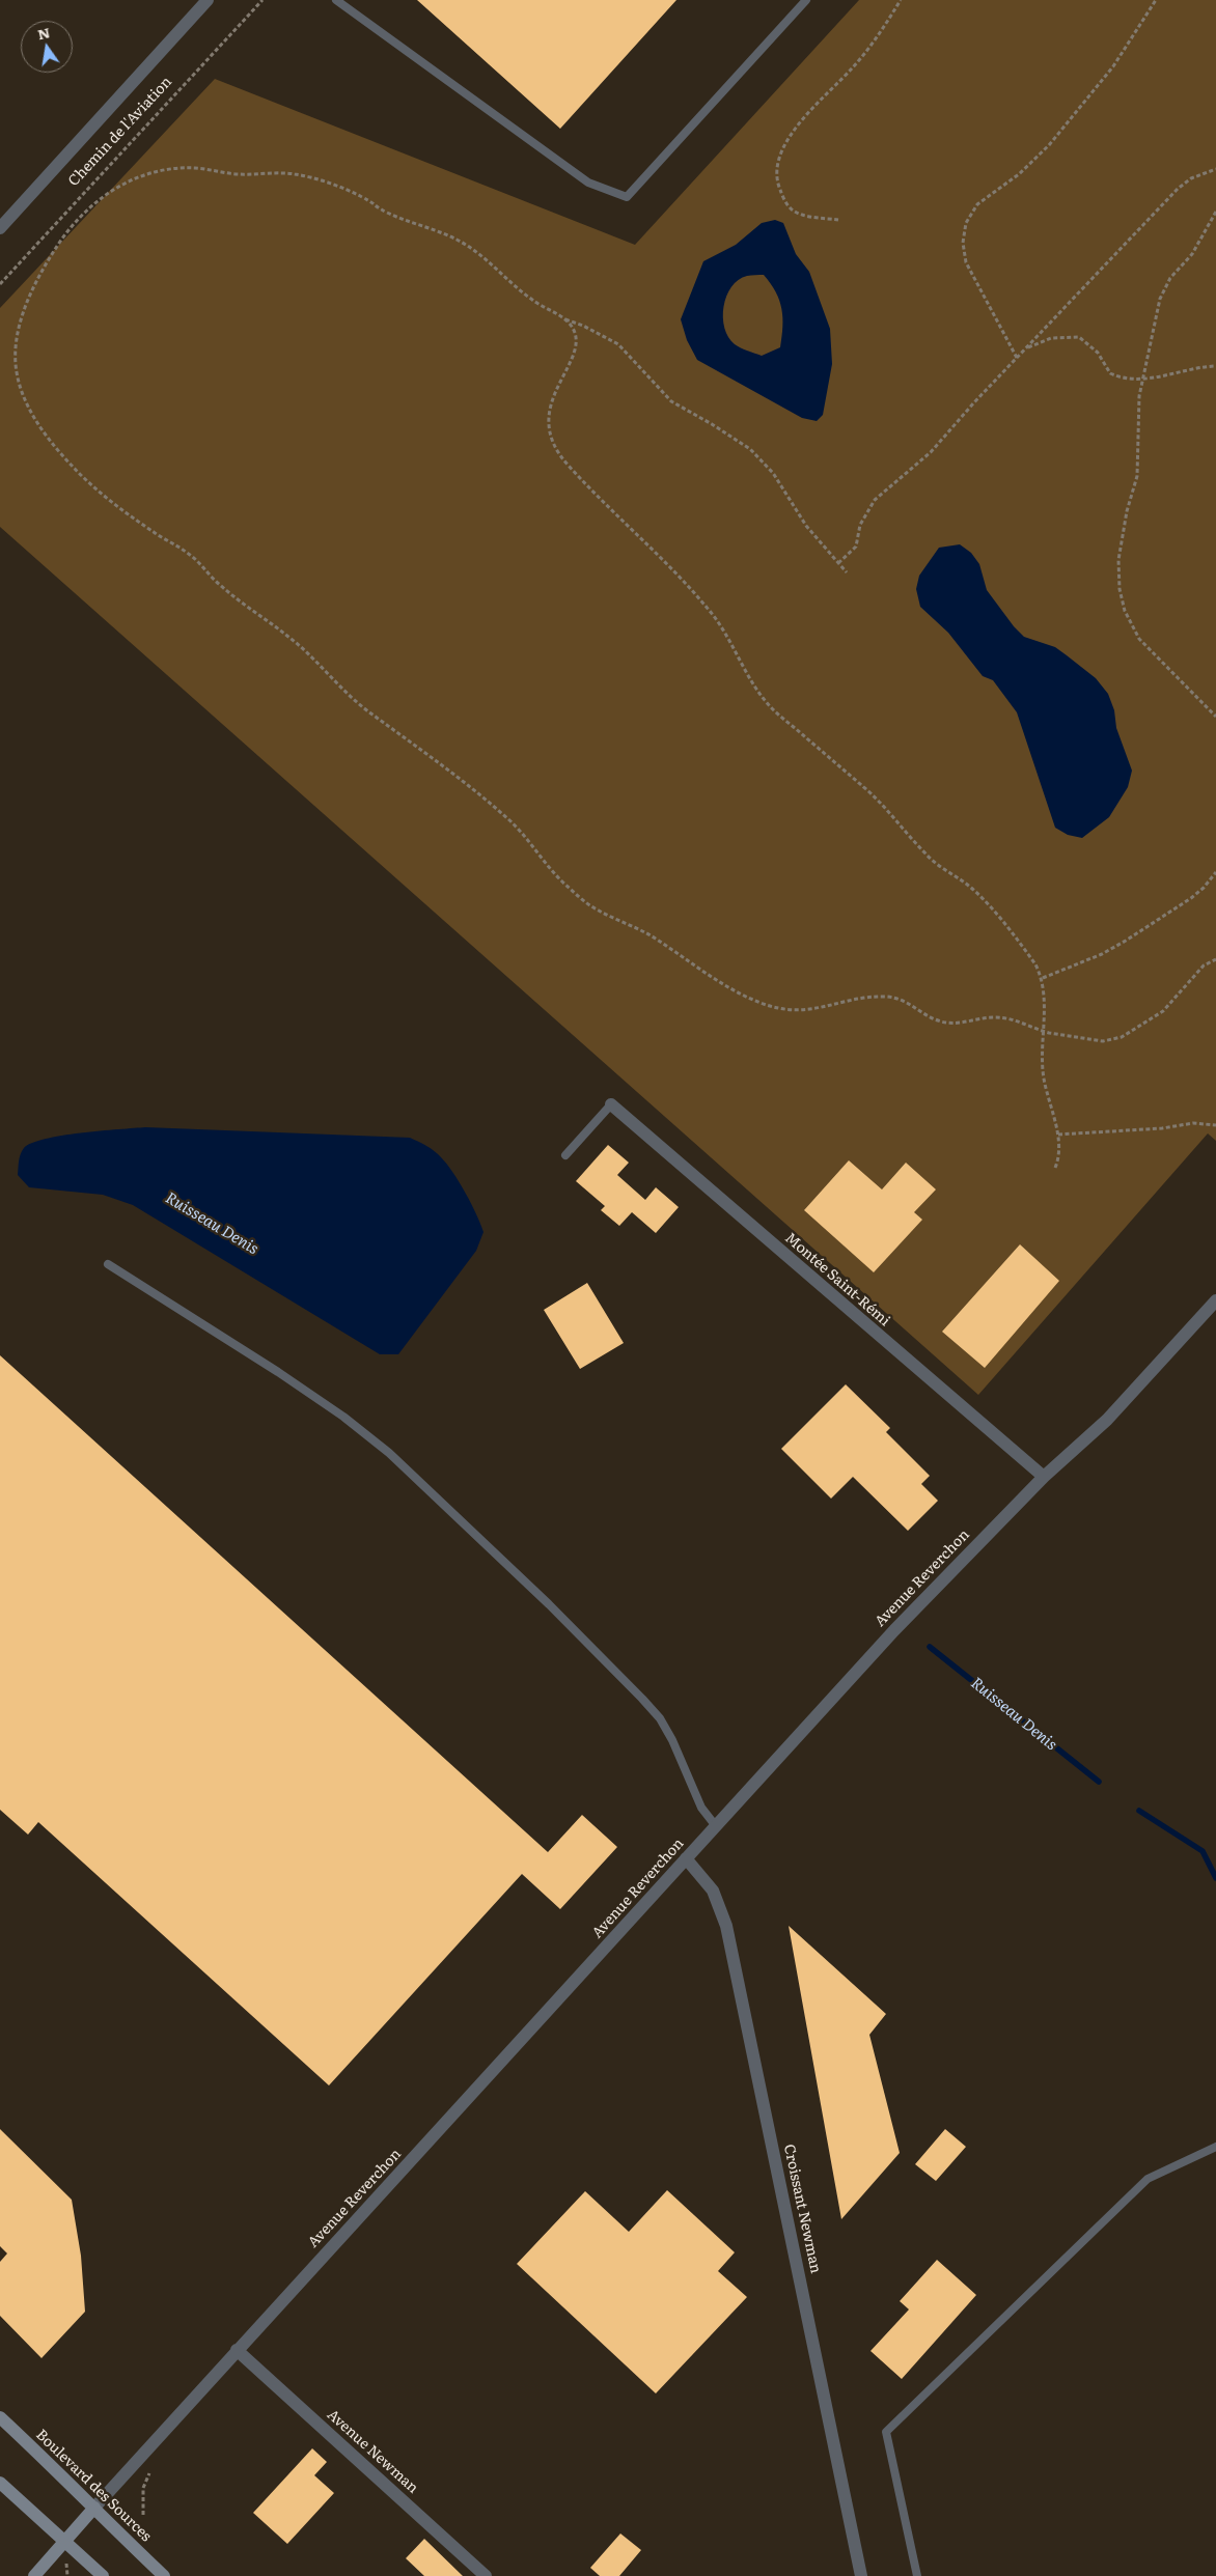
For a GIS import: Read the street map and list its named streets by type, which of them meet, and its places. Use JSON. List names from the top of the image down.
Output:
{
  "streets": {
    "main road": ["Boulevard des Sources"],
    "street": [
      "Chemin de l'Aviation",
      "Montée Saint-Rémi",
      "Avenue Reverchon",
      "Croissant Newman",
      "Avenue Newman"
    ]
  },
  "crossings": [
    ["Montée Saint-Rémi", "Avenue Reverchon"],
    ["Avenue Reverchon", "Croissant Newman"],
    ["Avenue Reverchon", "Avenue Newman"],
    ["Avenue Reverchon", "Boulevard des Sources"]
  ],
  "water": ["Ruisseau Denis"],
  "north": "top"
}
